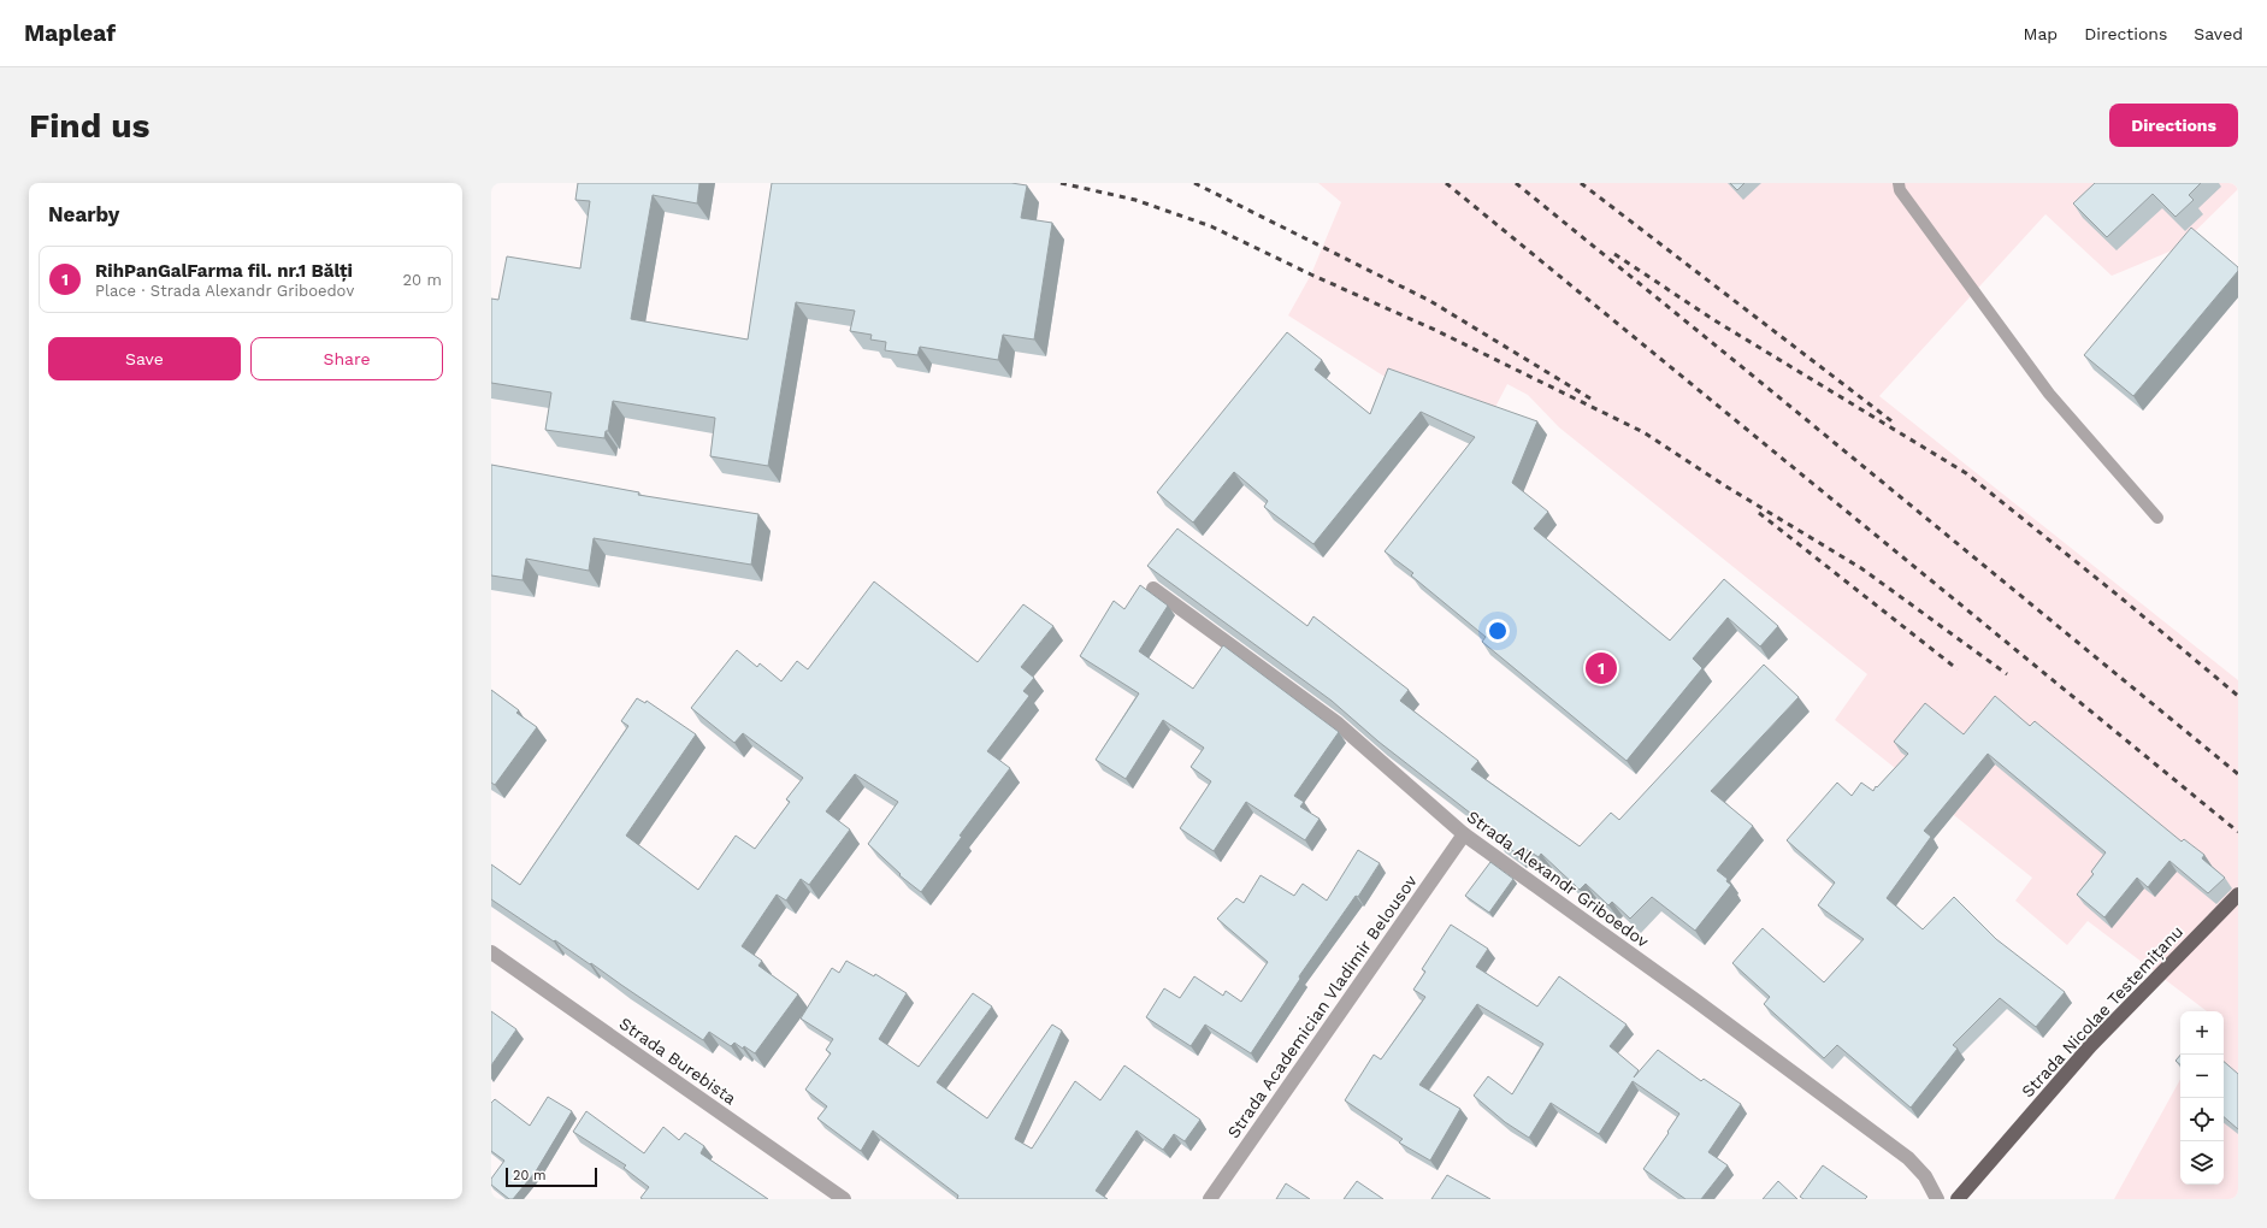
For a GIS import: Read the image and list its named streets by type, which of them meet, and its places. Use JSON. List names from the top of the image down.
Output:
{
  "streets": {
    "main road": ["Strada Nicolae Testemițanu"],
    "street": ["Strada Alexandr Griboedov", "Strada Academician Vladimir Belousov", "Strada Burebista"]
  },
  "crossings": [
    ["Strada Alexandr Griboedov", "Strada Academician Vladimir Belousov"]
  ],
  "scale_bar": "20 m",
  "page": {
    "header": "Mapleaf",
    "nav": ["Map", "Directions", "Saved"],
    "buttons": [
      "Directions",
      ["Save", "Share"]
    ],
    "title": "Find us",
    "heading": "Nearby",
    "list": [
      {
        "mark": "1",
        "name": "RihPanGalFarma fil. nr.1 Bălți",
        "note": "Place · Strada Alexandr Griboedov",
        "value": "20 m"
      }
    ],
    "pins": "1",
    "map_buttons": ["+", "−"],
    "scale": "20 m"
  }
}
